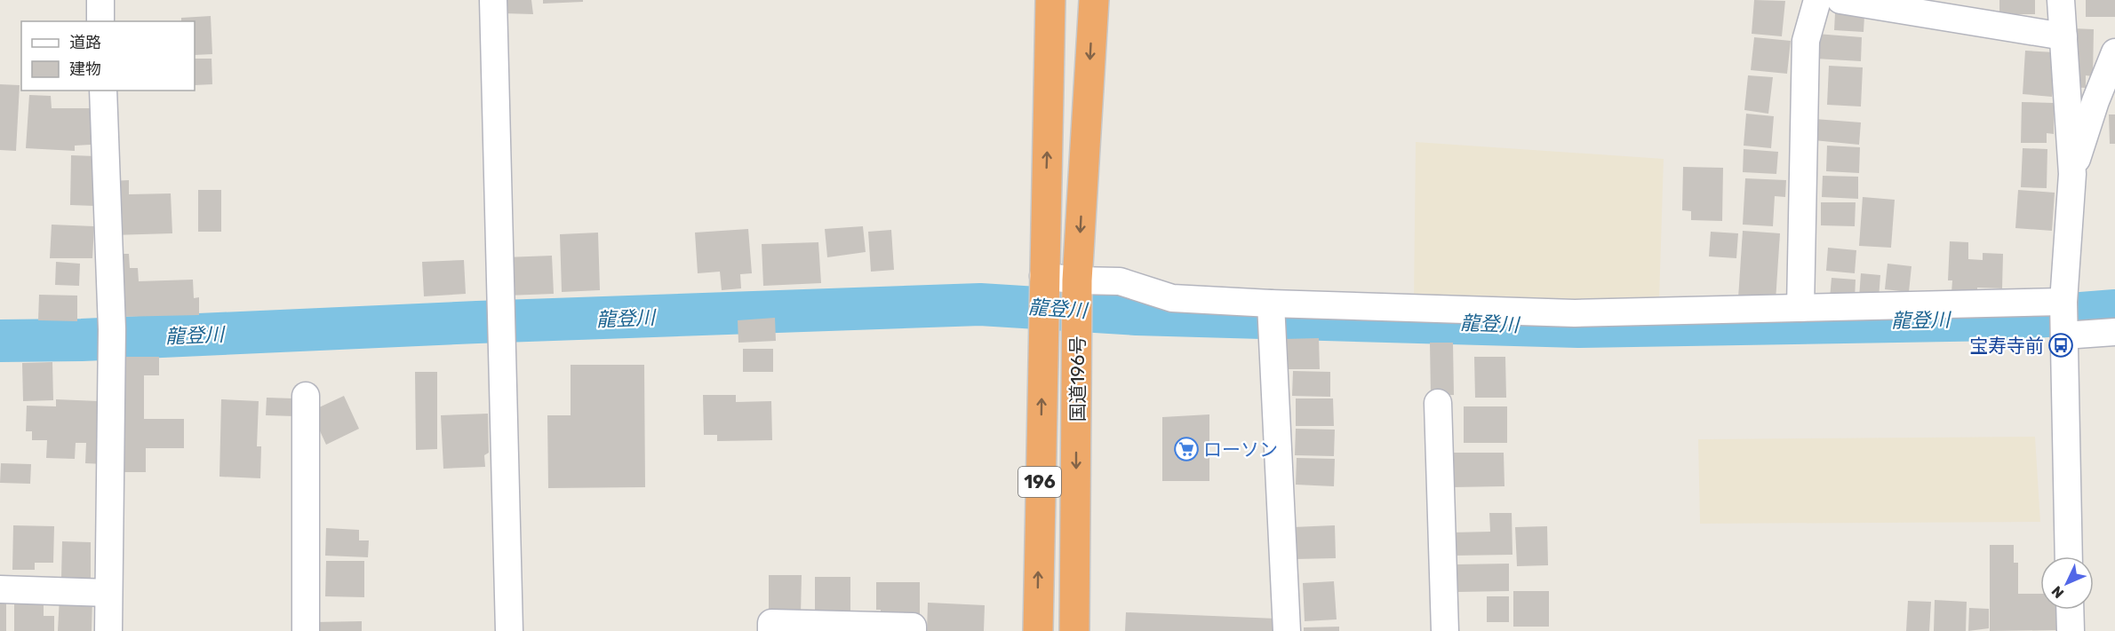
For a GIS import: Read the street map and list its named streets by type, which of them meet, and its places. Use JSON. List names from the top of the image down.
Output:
{
  "streets": {
    "highway": ["国道196号", "196"]
  },
  "water": ["龍登川"],
  "places": {
    "bus stop": ["宝寿寺前"],
    "supermarket": ["ローソン"]
  },
  "legend": ["道路", "建物"],
  "north": "bottom left"
}
